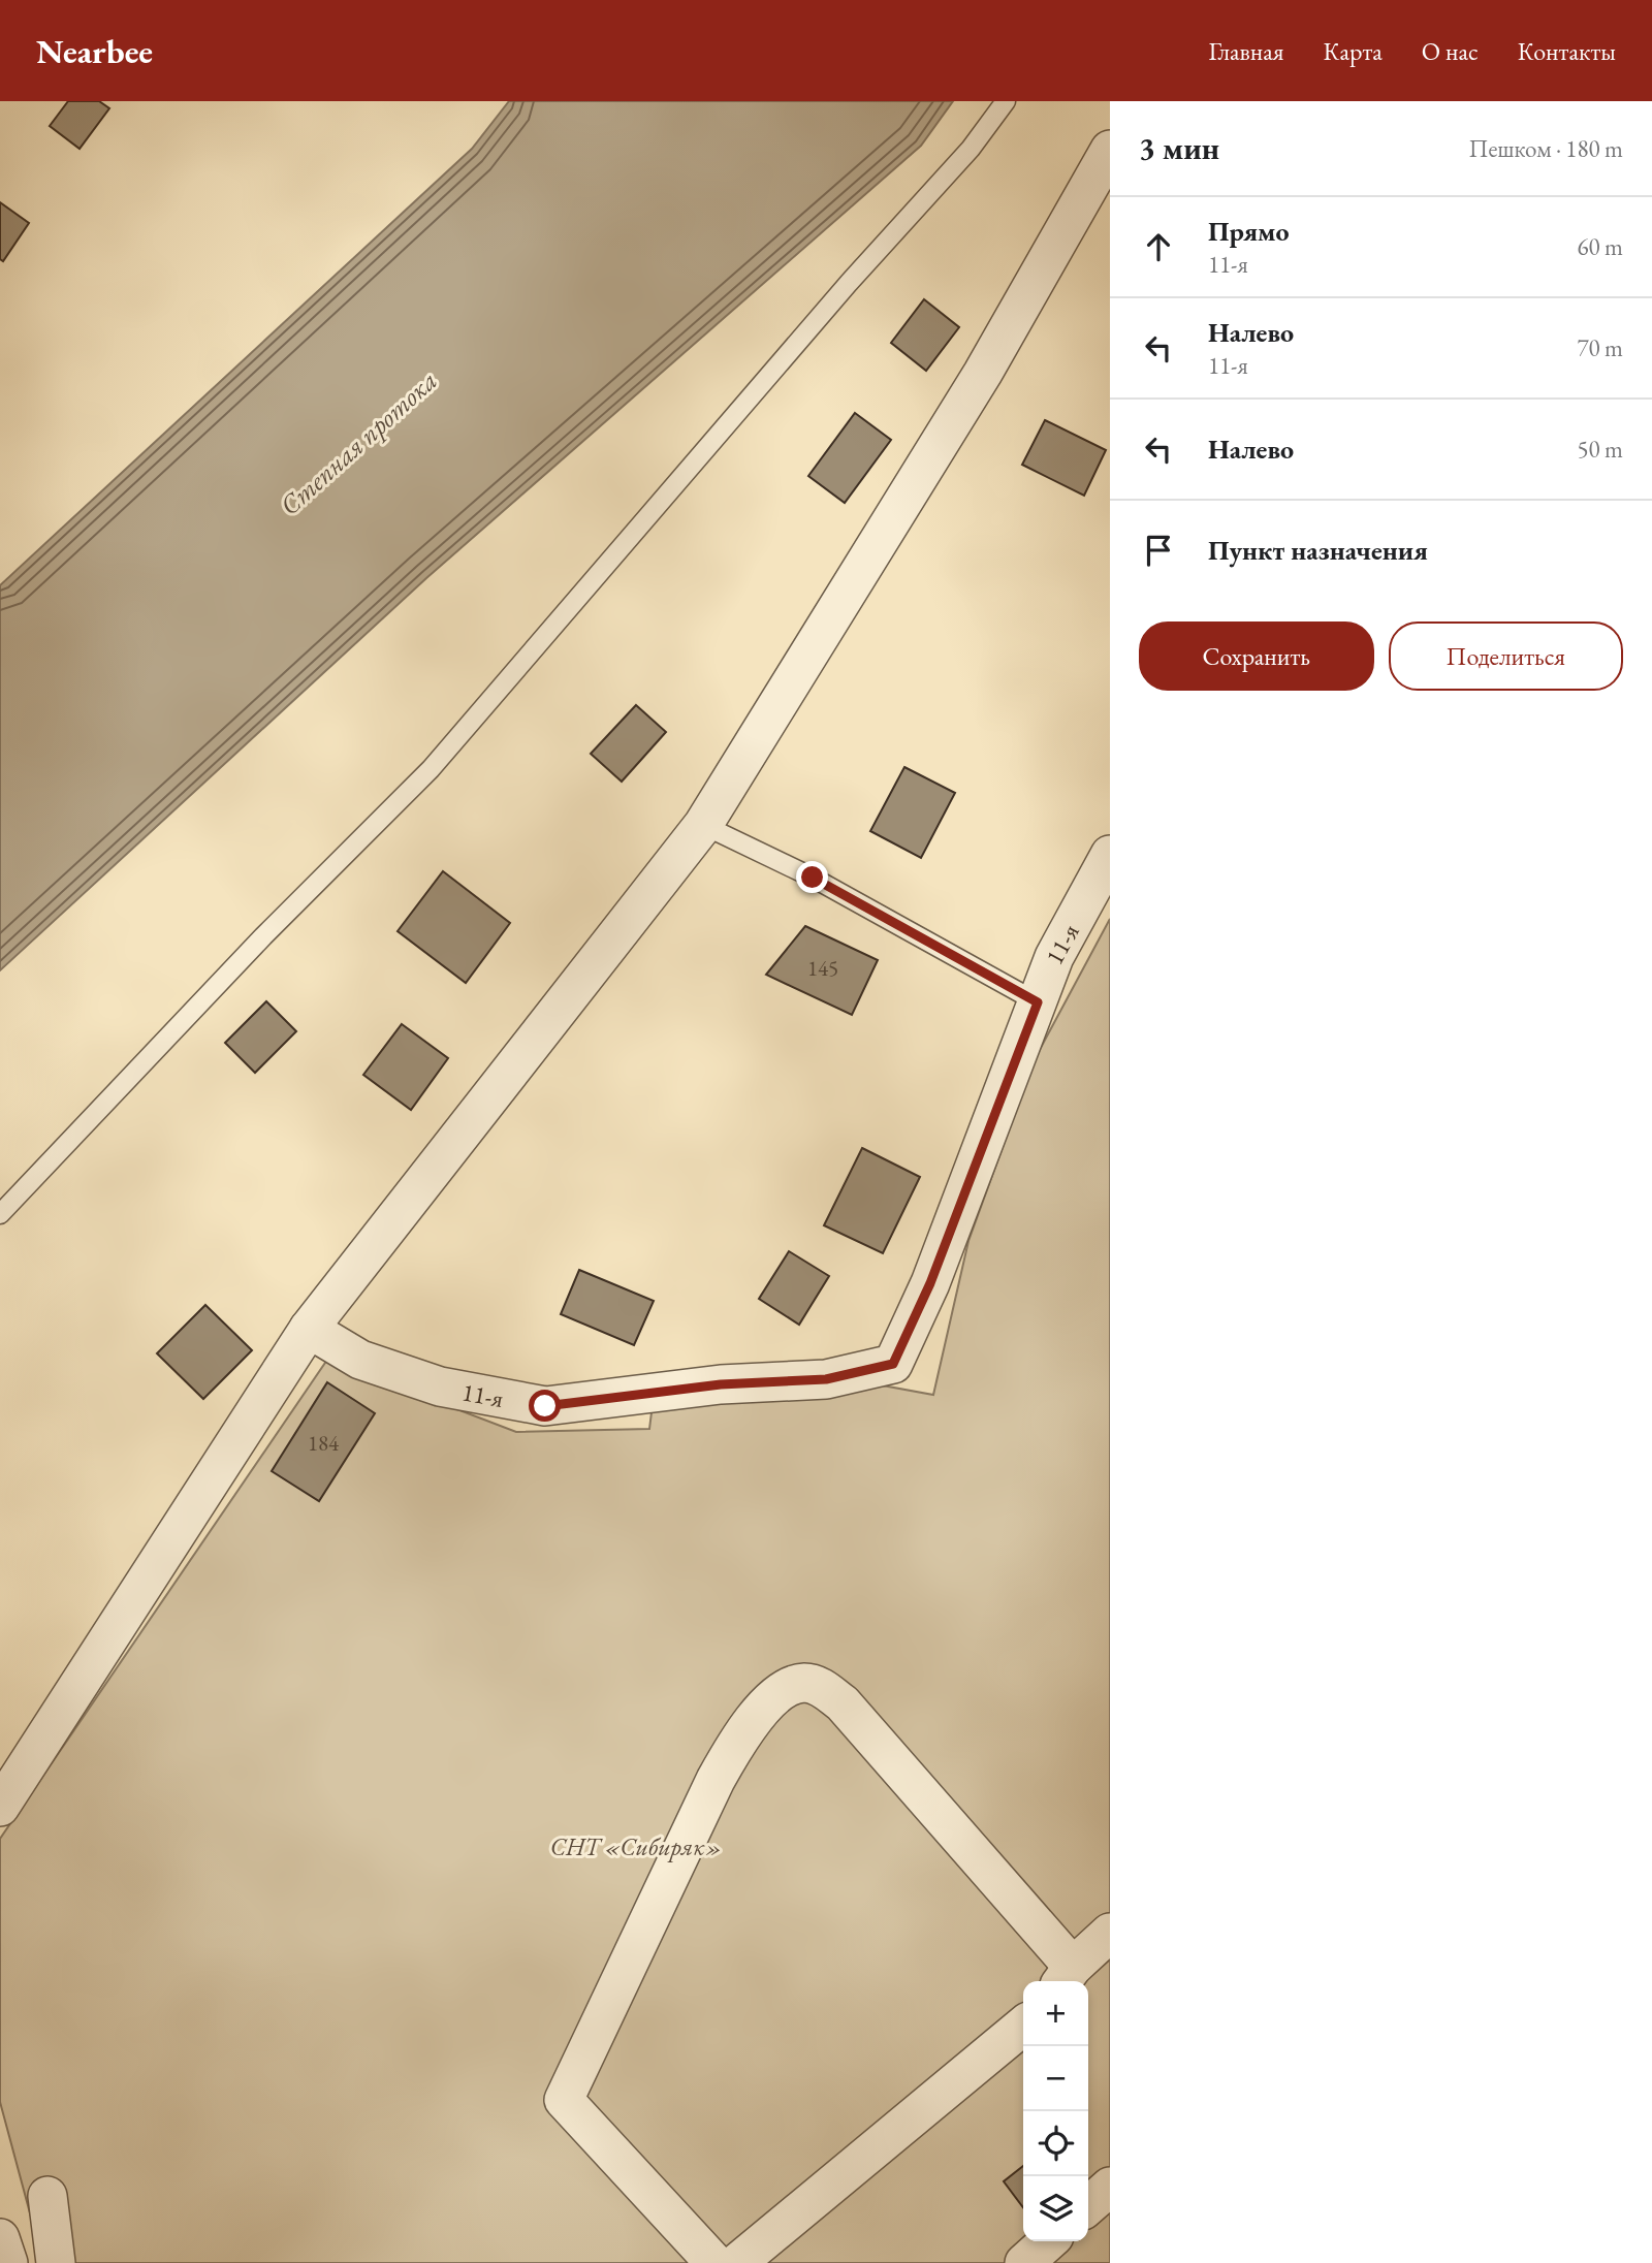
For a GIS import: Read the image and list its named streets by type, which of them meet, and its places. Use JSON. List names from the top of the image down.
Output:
{
  "streets": {
    "street": ["11-я"]
  },
  "water": ["Степная протока"],
  "parks": ["СНТ «Сибиряк»"],
  "house_numbers": ["145", "184"],
  "page": {
    "header": "Nearbee",
    "nav": [
      "Главная",
      "Карта",
      "О нас",
      "Контакты"
    ],
    "heading": ["3 мин", "Пешком · 180 m"],
    "list": [
      ["Прямо", "11-я", "60 m"],
      ["Налево", "11-я", "70 m"],
      ["Налево", "50 m"],
      "Пункт назначения"
    ],
    "buttons": ["Сохранить", "Поделиться"],
    "map_buttons": ["+", "−"]
  }
}
